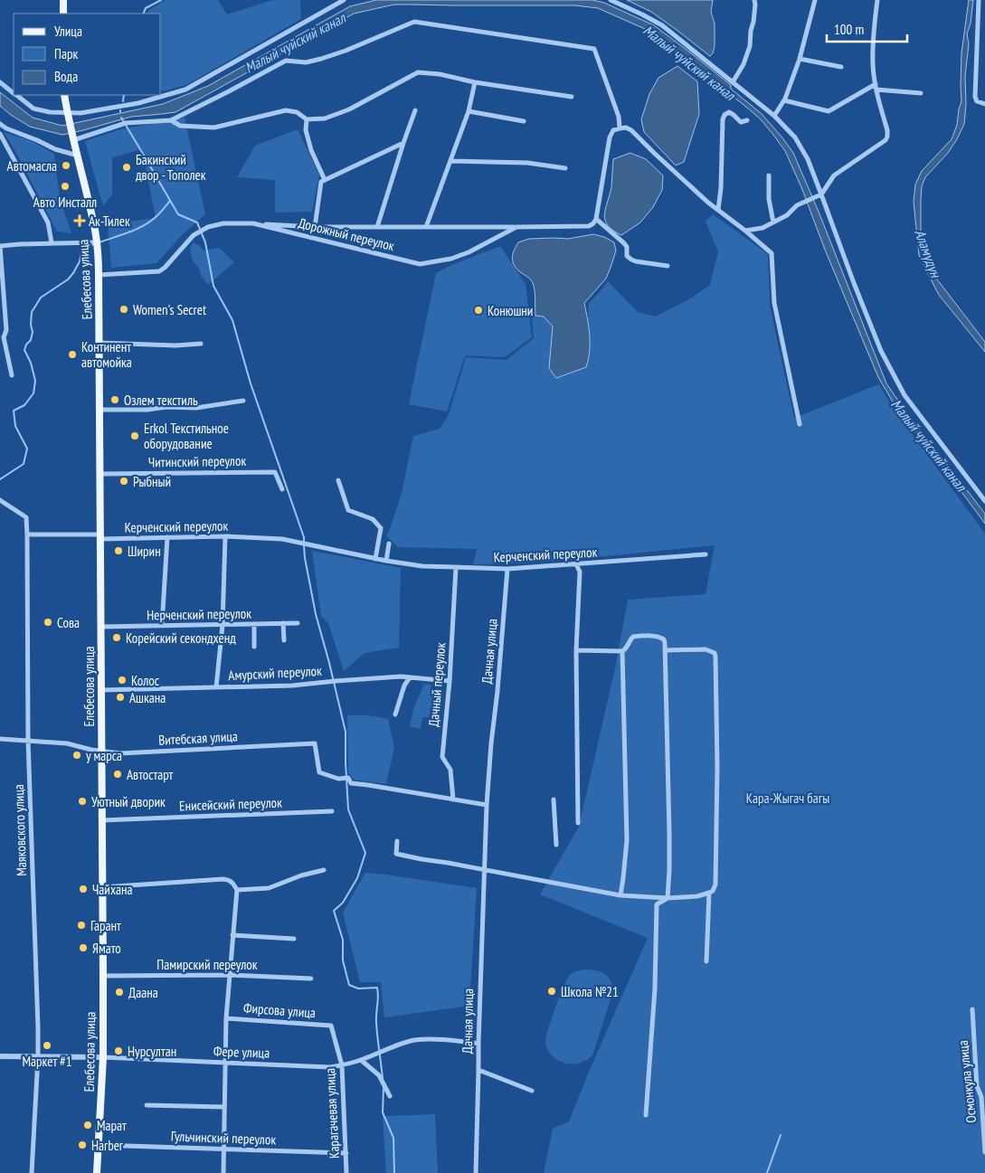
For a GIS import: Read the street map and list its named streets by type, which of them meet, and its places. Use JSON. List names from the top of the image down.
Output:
{
  "streets": {
    "main road": ["Елебесова улица"],
    "street": [
      "Дорожный переулок",
      "Читинский переулок",
      "Керченский переулок",
      "Нерченский переулок",
      "Дачная улица",
      "Амурский переулок",
      "Дачный переулок",
      "Витебская улица",
      "Енисейский переулок",
      "Маяковского улица",
      "Памирский переулок",
      "Фирсова улица",
      "Фере улица",
      "Осмонкула улица",
      "Карагачевая улица",
      "Гульчинский переулок"
    ]
  },
  "crossings": [
    ["Дорожный переулок", "Елебесова улица"],
    ["Елебесова улица", "Читинский переулок"],
    ["Елебесова улица", "Керченский переулок"],
    ["Елебесова улица", "Нерченский переулок"],
    ["Елебесова улица", "Амурский переулок"],
    ["Елебесова улица", "Витебская улица"],
    ["Елебесова улица", "Енисейский переулок"],
    ["Елебесова улица", "Памирский переулок"],
    ["Елебесова улица", "Фере улица"],
    ["Елебесова улица", "Гульчинский переулок"],
    ["Керченский переулок", "Дачная улица"],
    ["Керченский переулок", "Дачный переулок"],
    ["Керченский переулок", "Маяковского улица"],
    ["Дачная улица", "Фере улица"],
    ["Амурский переулок", "Дачный переулок"],
    ["Дачный переулок", "Витебская улица"],
    ["Витебская улица", "Маяковского улица"],
    ["Маяковского улица", "Фере улица"],
    ["Памирский переулок", "Фирсова улица"],
    ["Фирсова улица", "Фере улица"],
    ["Фирсова улица", "Карагачевая улица"],
    ["Фирсова улица", "Гульчинский переулок"],
    ["Фере улица", "Карагачевая улица"],
    ["Карагачевая улица", "Гульчинский переулок"]
  ],
  "water": ["Малый чуйский канал", "Аламүдүн"],
  "parks": ["Кара-Жыгач багы"],
  "places": {
    "other": [
      "Автомасла",
      "Бакинский двор - Тополек",
      "Авто Инсталл",
      "Women's Secret",
      "Конюшни",
      "Континент автомойка",
      "Озлем текстиль",
      "Erkol Текстильное оборудование",
      "Рыбный",
      "Ширин",
      "Сова",
      "Корейский секондхенд",
      "Колос",
      "Ашкана",
      "у марса",
      "Автостарт",
      "Уютный дворик",
      "Чайхана",
      "Гарант",
      "Ямато",
      "Школа №21",
      "Даана",
      "Маркет #1",
      "Нурсултан",
      "Марат",
      "Harber"
    ],
    "health": ["Ак-Тилек"]
  },
  "legend": ["Улица", "Парк", "Вода"],
  "scale_bar": "100 m"
}
